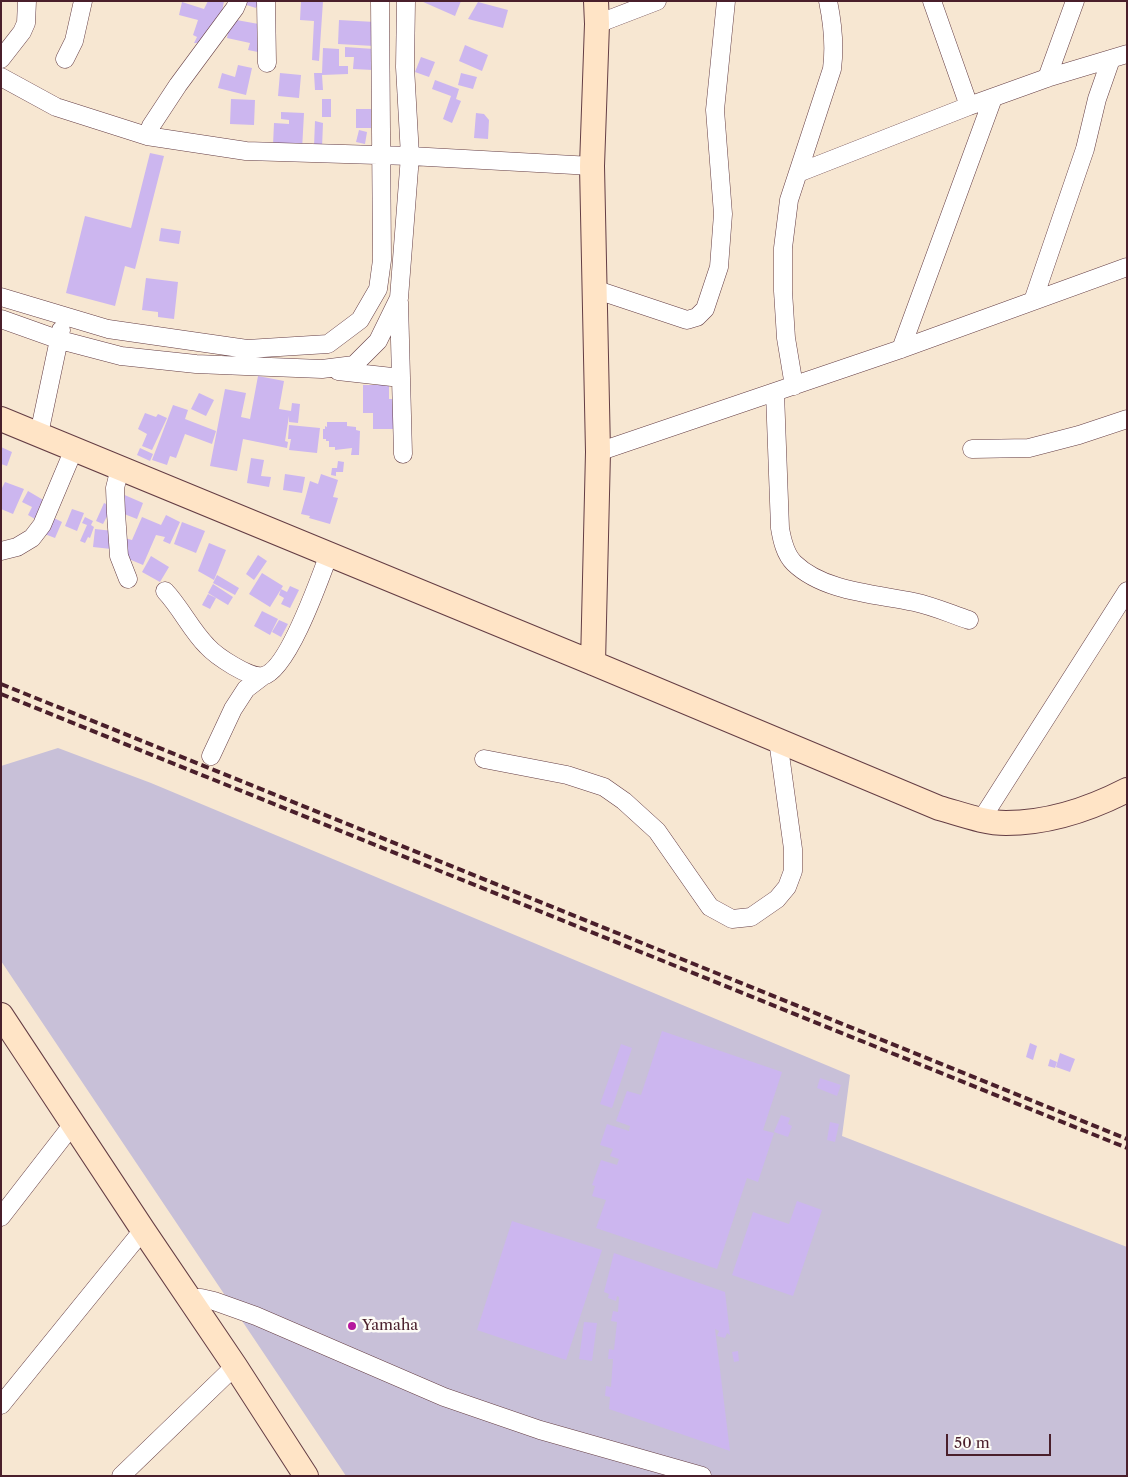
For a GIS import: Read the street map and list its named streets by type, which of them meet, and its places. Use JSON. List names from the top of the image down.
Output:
{
  "places": ["Yamaha"],
  "scale_bar": "50 m"
}
